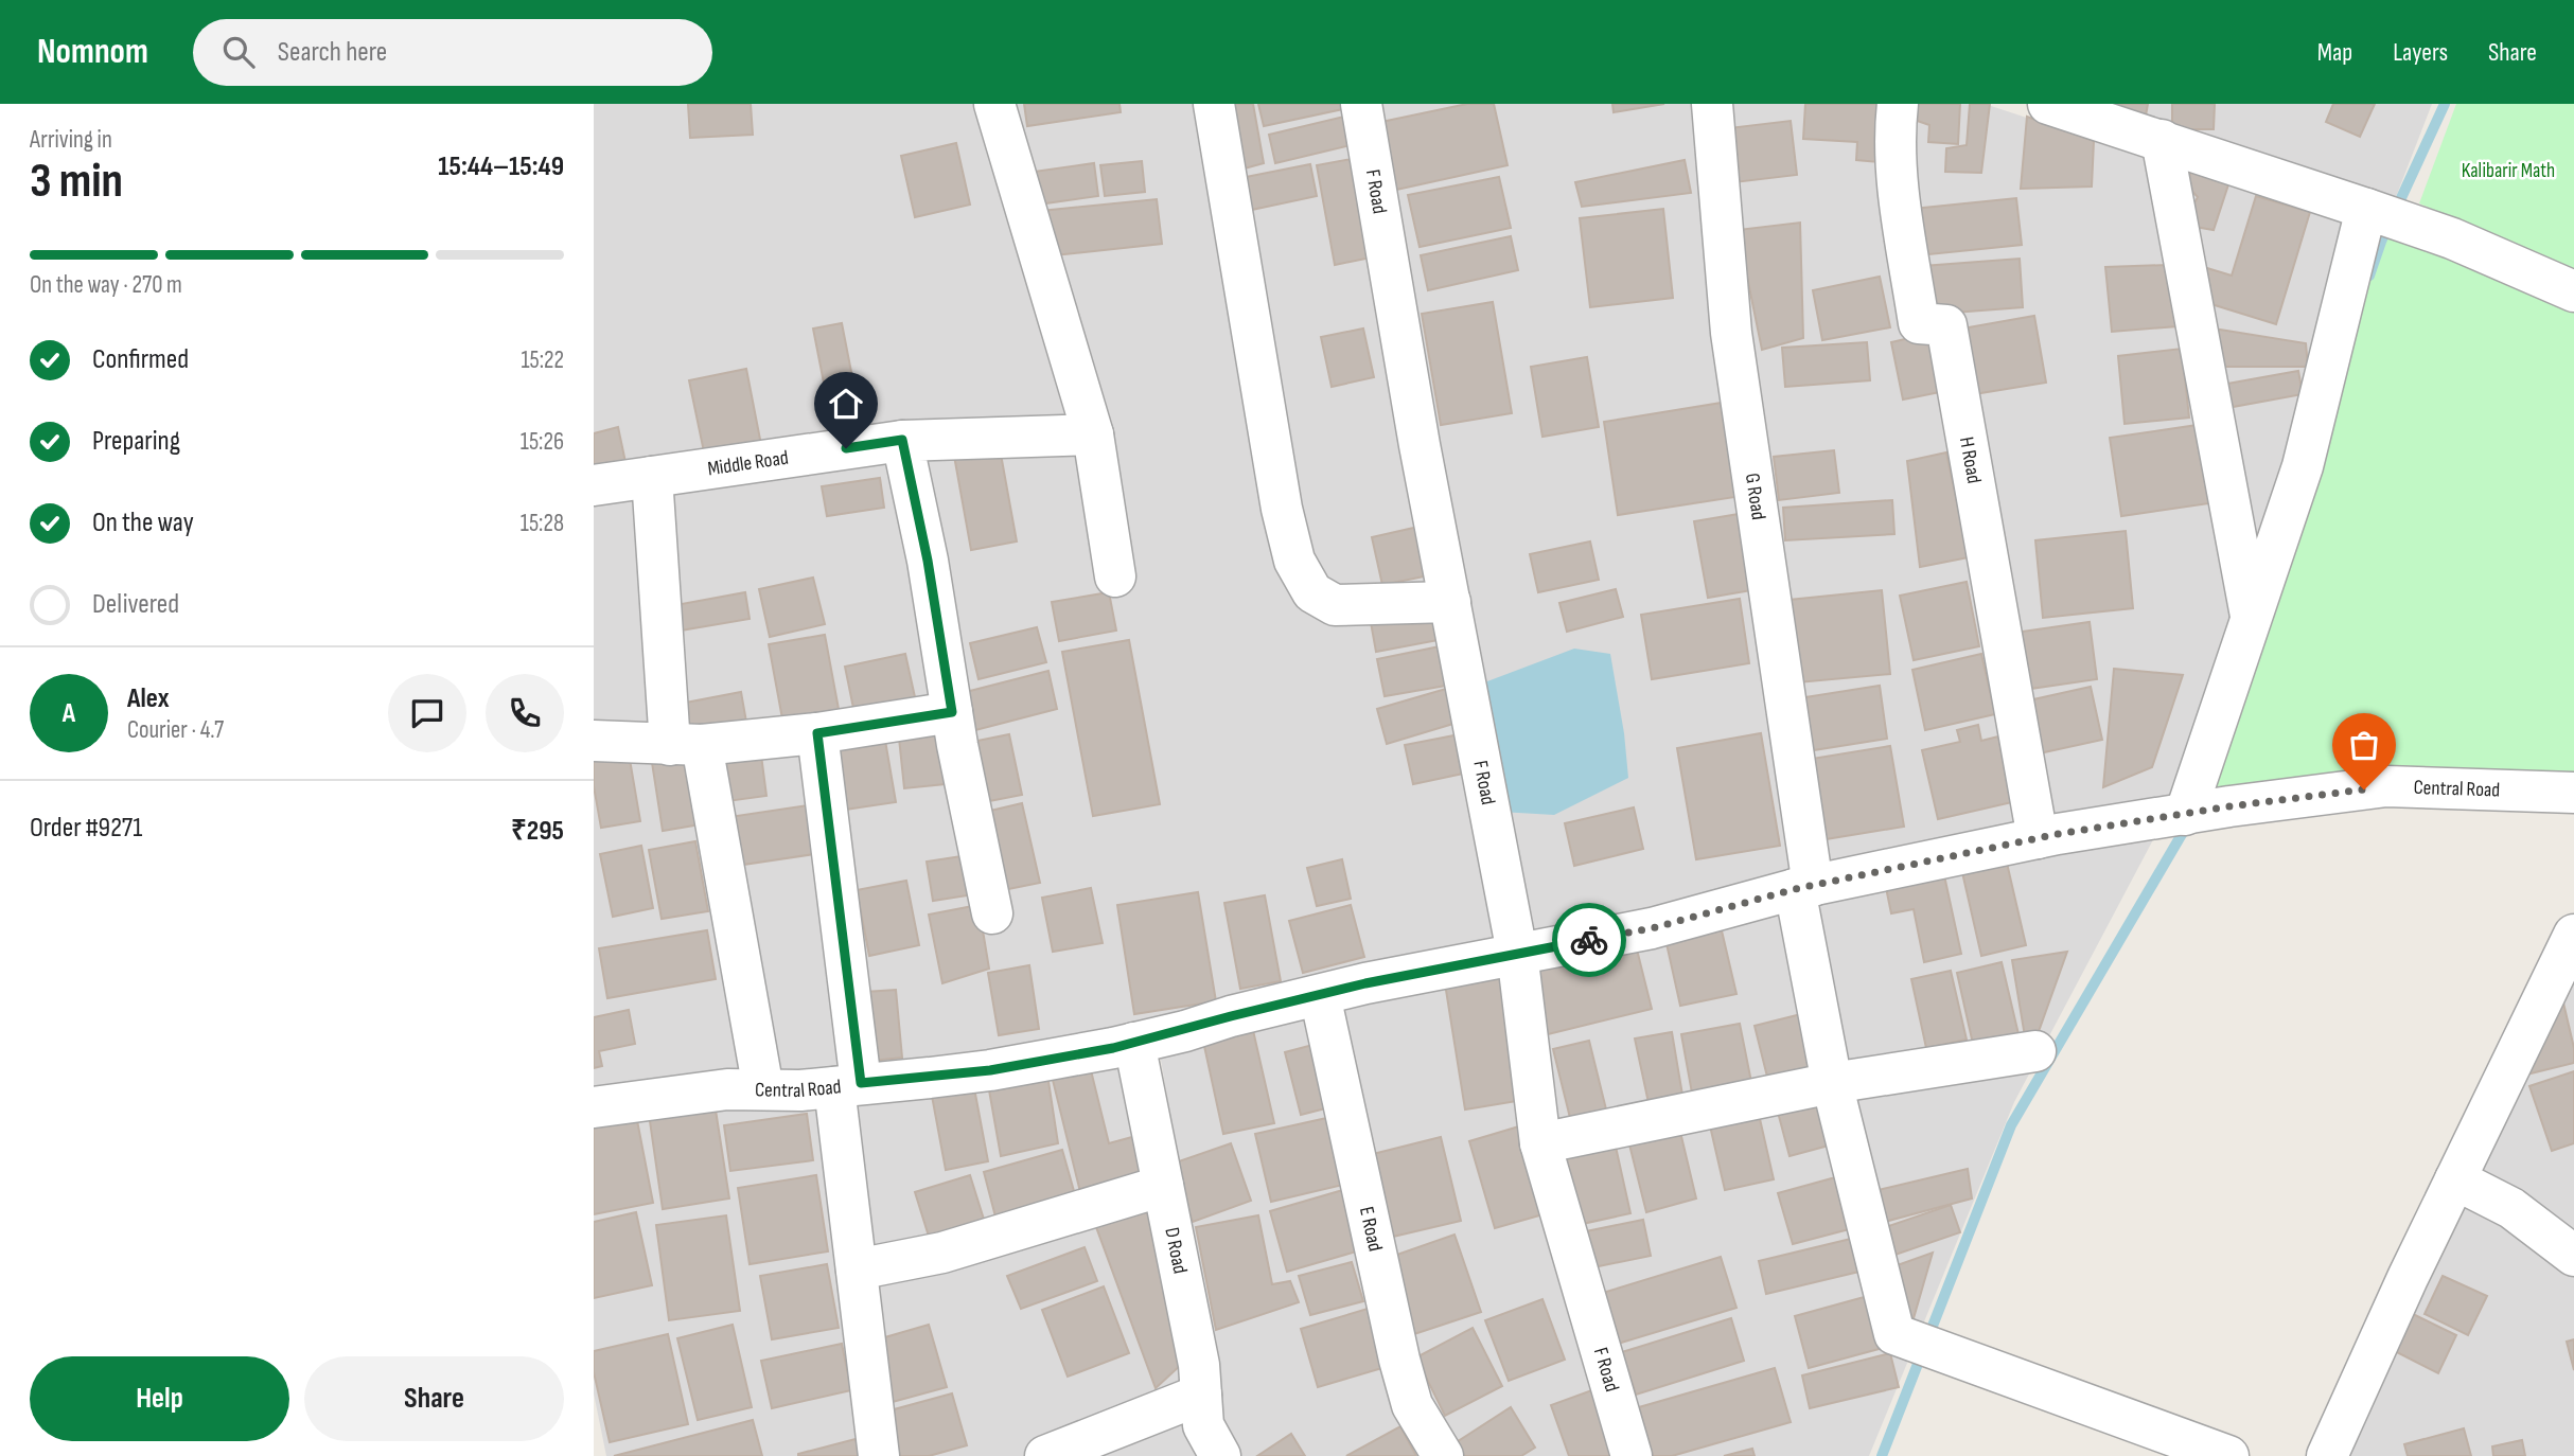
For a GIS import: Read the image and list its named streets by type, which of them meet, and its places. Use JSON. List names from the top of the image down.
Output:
{
  "streets": {
    "street": [
      "F Road",
      "H Road",
      "Middle Road",
      "G Road",
      "Central Road",
      "E Road",
      "D Road"
    ]
  },
  "crossings": [
    ["F Road", "Central Road"],
    ["H Road", "Central Road"],
    ["G Road", "Central Road"],
    ["Central Road", "E Road"],
    ["Central Road", "D Road"]
  ],
  "parks": ["Kalibarir Math"],
  "page": {
    "header": "Nomnom",
    "search": "Search here",
    "nav": ["Map", "Layers", "Share"],
    "heading": ["3 min", "Arriving in", "15:44–15:49"],
    "panel": [
      "Alex",
      "Courier · 4.7",
      "Order #9271",
      "₹295"
    ],
    "bar": "On the way · 270 m",
    "list": [
      ["Confirmed", "15:22"],
      ["Preparing", "15:26"],
      ["On the way", "15:28"],
      "Delivered"
    ],
    "round": "A",
    "buttons": ["Help", "Share"]
  }
}
